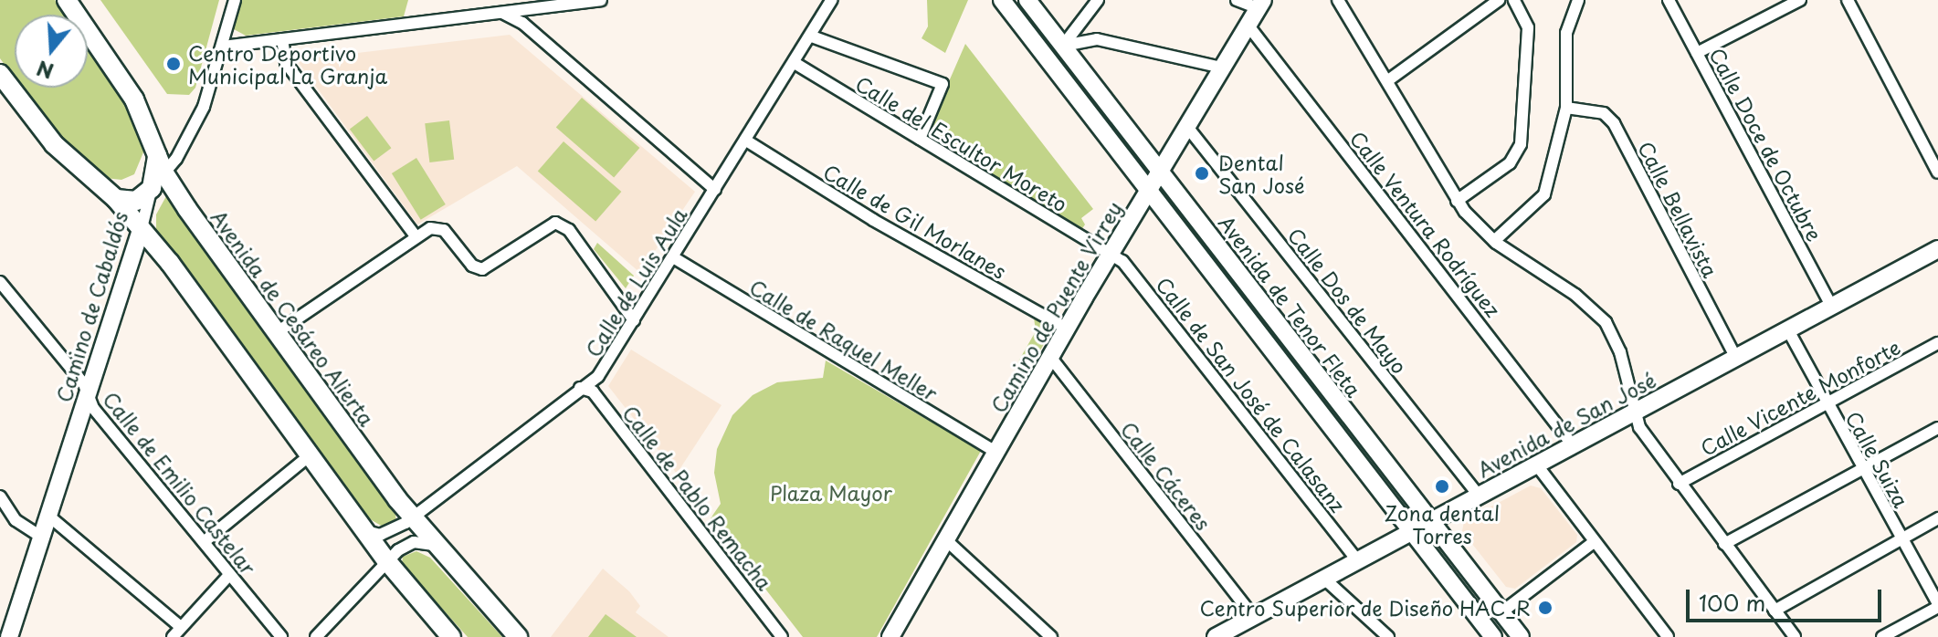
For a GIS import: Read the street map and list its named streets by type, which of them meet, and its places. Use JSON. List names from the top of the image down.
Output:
{
  "streets": {
    "main road": [
      "Avenida de Tenor Fleta",
      "Camino de Cabaldós",
      "Camino de Puente Virrey",
      "Avenida de Cesáreo Alierta",
      "Avenida de San José"
    ],
    "street": [
      "Calle del Escultor Moreto",
      "Calle Doce de Octubre",
      "Calle Bellavista",
      "Calle de Gil Morlanes",
      "Calle Ventura Rodríguez",
      "Calle de Luis Aula",
      "Calle Dos de Mayo",
      "Calle de Raquel Meller",
      "Calle de San José de Calasanz",
      "Calle Vicente Monforte",
      "Calle Suiza",
      "Calle Cáceres",
      "Calle de Emilio Castelar",
      "Calle de Pablo Remacha"
    ]
  },
  "crossings": [
    ["Calle del Escultor Moreto", "Calle de Luis Aula"],
    ["Calle del Escultor Moreto", "Camino de Puente Virrey"],
    ["Calle del Escultor Moreto", "Calle de San José de Calasanz"],
    ["Calle Doce de Octubre", "Avenida de San José"],
    ["Calle Bellavista", "Avenida de San José"],
    ["Calle de Gil Morlanes", "Calle de Luis Aula"],
    ["Calle de Gil Morlanes", "Camino de Puente Virrey"],
    ["Calle Ventura Rodríguez", "Camino de Puente Virrey"],
    ["Calle Ventura Rodríguez", "Avenida de San José"],
    ["Calle de Luis Aula", "Avenida de Cesáreo Alierta"],
    ["Calle de Luis Aula", "Calle de Raquel Meller"],
    ["Calle de Luis Aula", "Calle de Pablo Remacha"],
    ["Calle Dos de Mayo", "Camino de Puente Virrey"],
    ["Calle Dos de Mayo", "Avenida de San José"],
    ["Avenida de Tenor Fleta", "Camino de Puente Virrey"],
    ["Avenida de Tenor Fleta", "Avenida de San José"],
    ["Camino de Cabaldós", "Avenida de Cesáreo Alierta"],
    ["Camino de Cabaldós", "Calle de Emilio Castelar"],
    ["Camino de Puente Virrey", "Calle de Raquel Meller"],
    ["Camino de Puente Virrey", "Calle de San José de Calasanz"],
    ["Camino de Puente Virrey", "Calle Cáceres"],
    ["Calle de San José de Calasanz", "Avenida de San José"],
    ["Calle Vicente Monforte", "Calle Suiza"],
    ["Avenida de San José", "Calle Suiza"],
    ["Avenida de San José", "Calle Cáceres"]
  ],
  "parks": ["Plaza Mayor"],
  "places": [
    "Centro Deportivo Municipal La Granja",
    "Dental San José",
    "Zona dental Torres",
    "Centro Superior de Diseño HAC_R"
  ],
  "scale_bar": "100 m",
  "north": "bottom"
}
